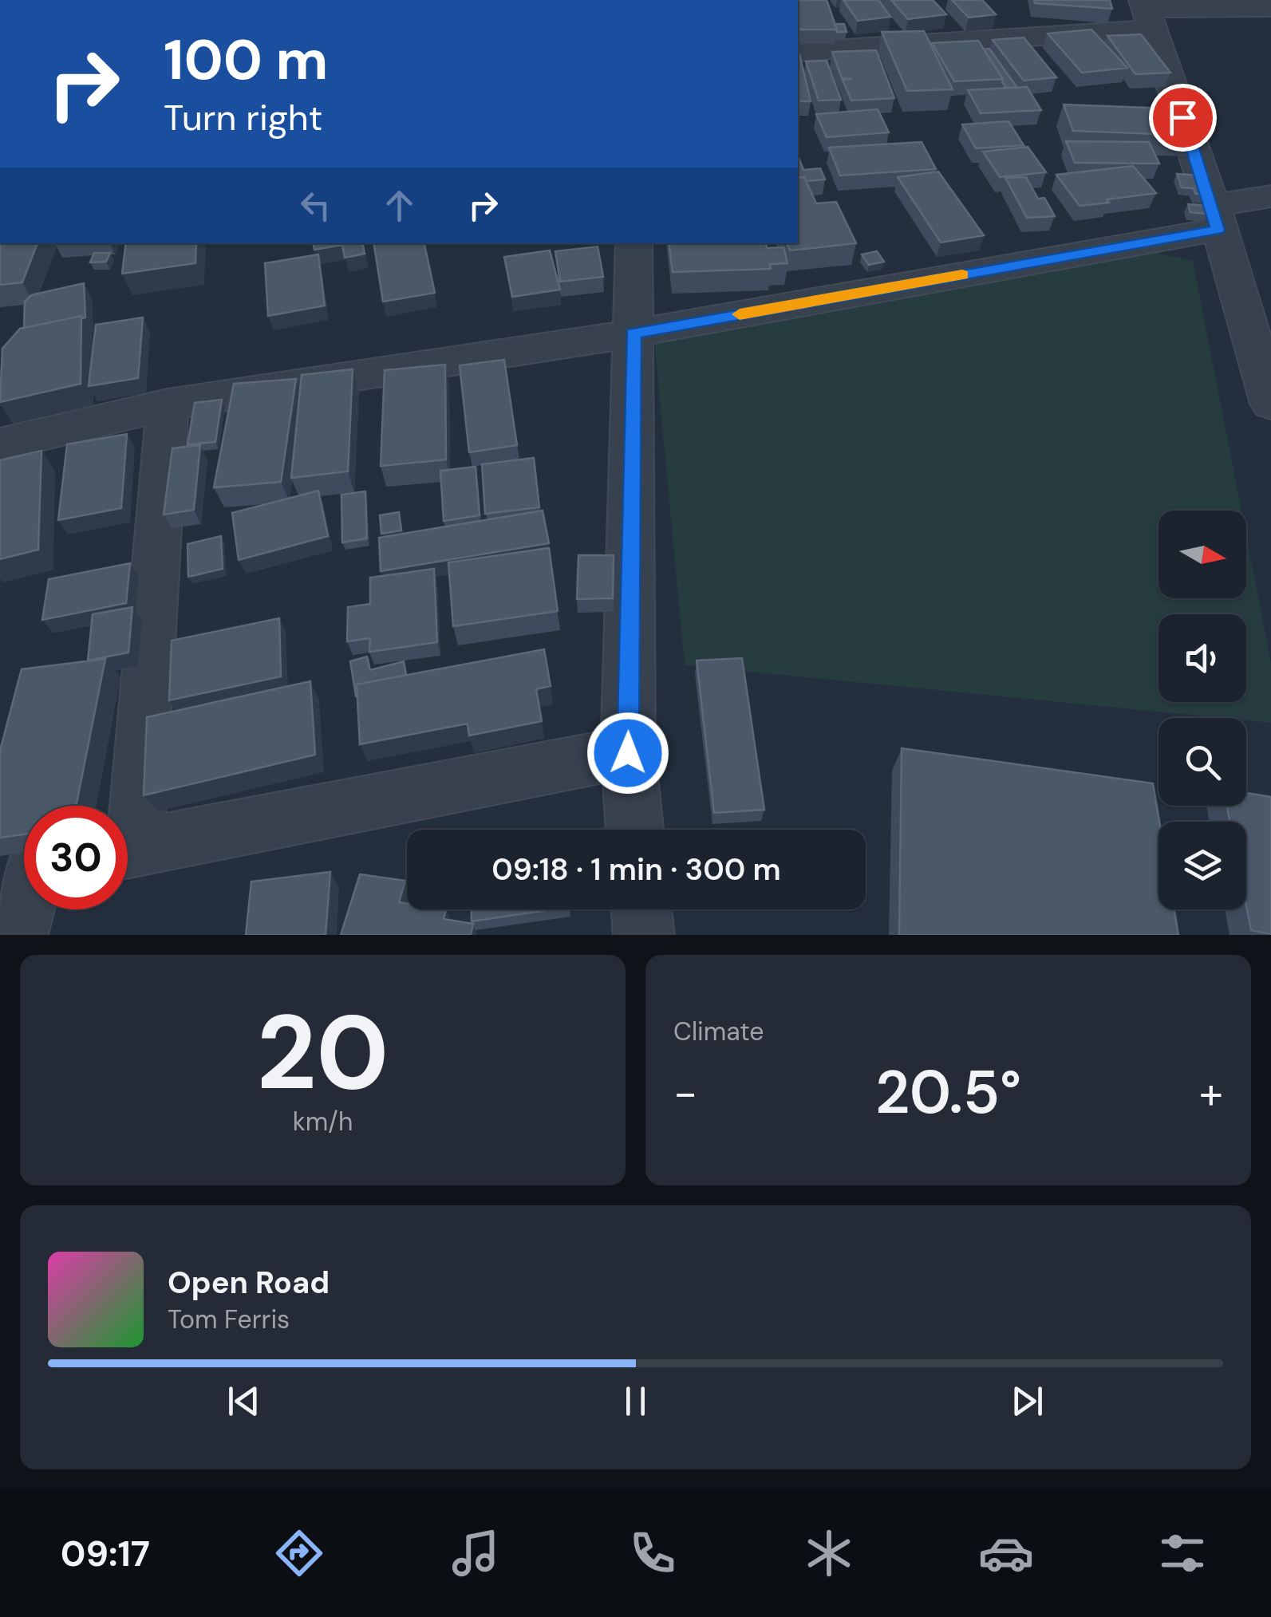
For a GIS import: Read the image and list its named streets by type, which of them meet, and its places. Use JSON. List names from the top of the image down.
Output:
{
  "north": "right",
  "page": {
    "turn": ["100 m", "Turn right"],
    "limit": "30",
    "trip": "09:18 · 1 min · 300 m",
    "tile": [
      ["20", "km/h"],
      "Climate"
    ],
    "heat": ["−", "20.5°", "+"],
    "song": ["Open Road", "Tom Ferris"],
    "tabs": "09:17"
  }
}
